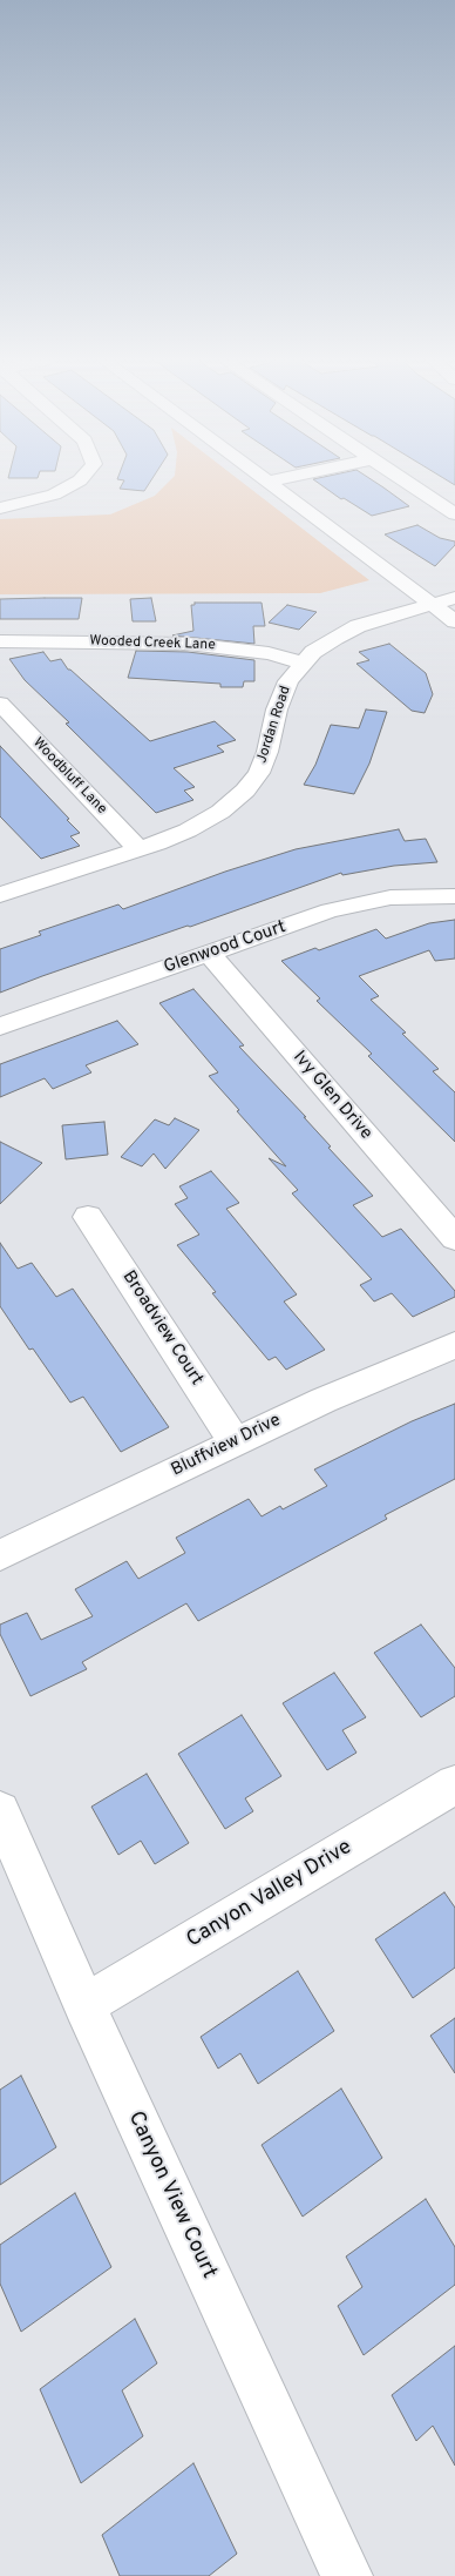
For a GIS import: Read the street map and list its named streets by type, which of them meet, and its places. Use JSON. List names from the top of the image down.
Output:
{
  "streets": {
    "street": [
      "Wooded Creek Lane",
      "Jordan Road",
      "Woodbluff Lane",
      "Glenwood Court",
      "Ivy Glen Drive",
      "Broadview Court",
      "Bluffview Drive",
      "Canyon Valley Drive",
      "Canyon View Court"
    ]
  },
  "crossings": [
    ["Wooded Creek Lane", "Jordan Road"],
    ["Jordan Road", "Woodbluff Lane"],
    ["Glenwood Court", "Ivy Glen Drive"],
    ["Broadview Court", "Bluffview Drive"],
    ["Canyon Valley Drive", "Canyon View Court"]
  ]
}
